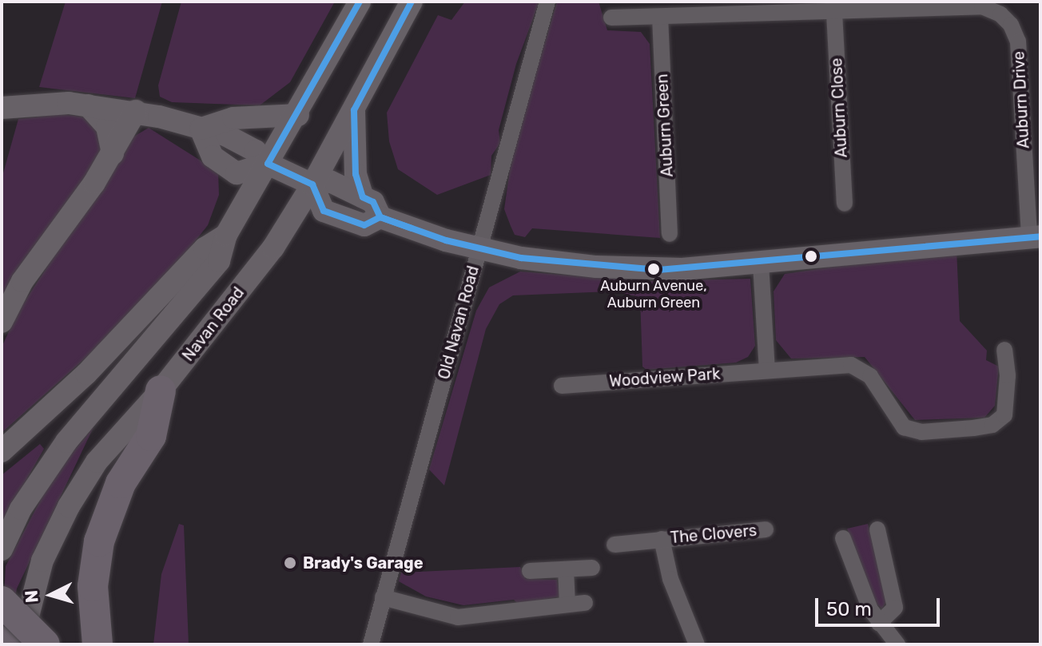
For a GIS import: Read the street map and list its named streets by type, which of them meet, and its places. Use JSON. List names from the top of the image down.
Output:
{
  "streets": {
    "main road": ["Navan Road"],
    "street": [
      "Auburn Drive",
      "Auburn Close",
      "Auburn Green",
      "Old Navan Road",
      "Woodview Park",
      "The Clovers"
    ]
  },
  "crossings": [
    ["Auburn Drive", "Auburn Close"],
    ["Auburn Drive", "Auburn Green"]
  ],
  "places": ["Auburn Avenue, Auburn Green", "Brady's Garage"],
  "scale_bar": "50 m",
  "north": "left"
}
